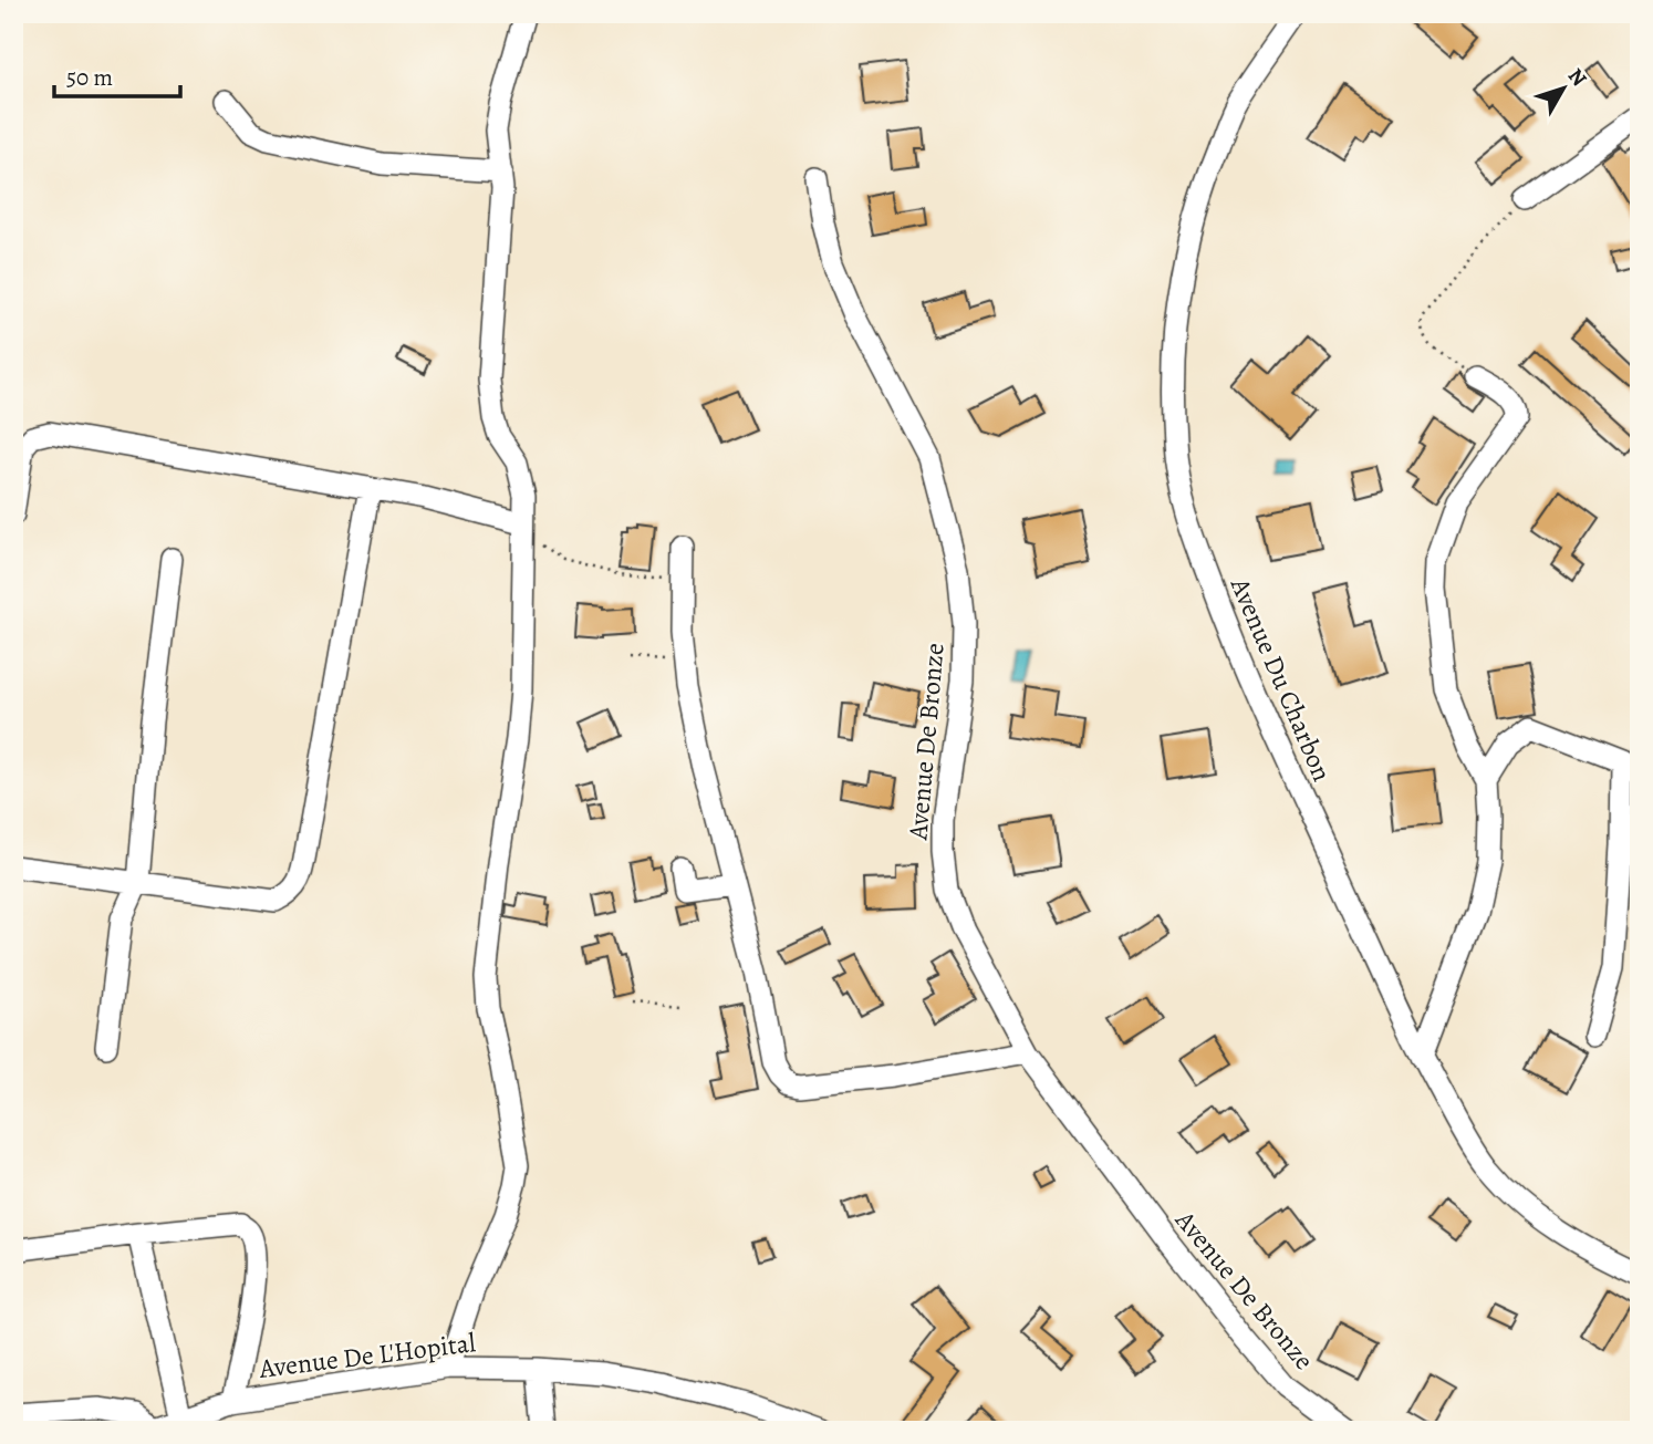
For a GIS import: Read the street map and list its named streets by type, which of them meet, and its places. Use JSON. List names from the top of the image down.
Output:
{
  "streets": {
    "street": ["Avenue Du Charbon", "Avenue De Bronze", "Avenue De L'Hopital"]
  },
  "scale_bar": "50 m",
  "north": "top right"
}
